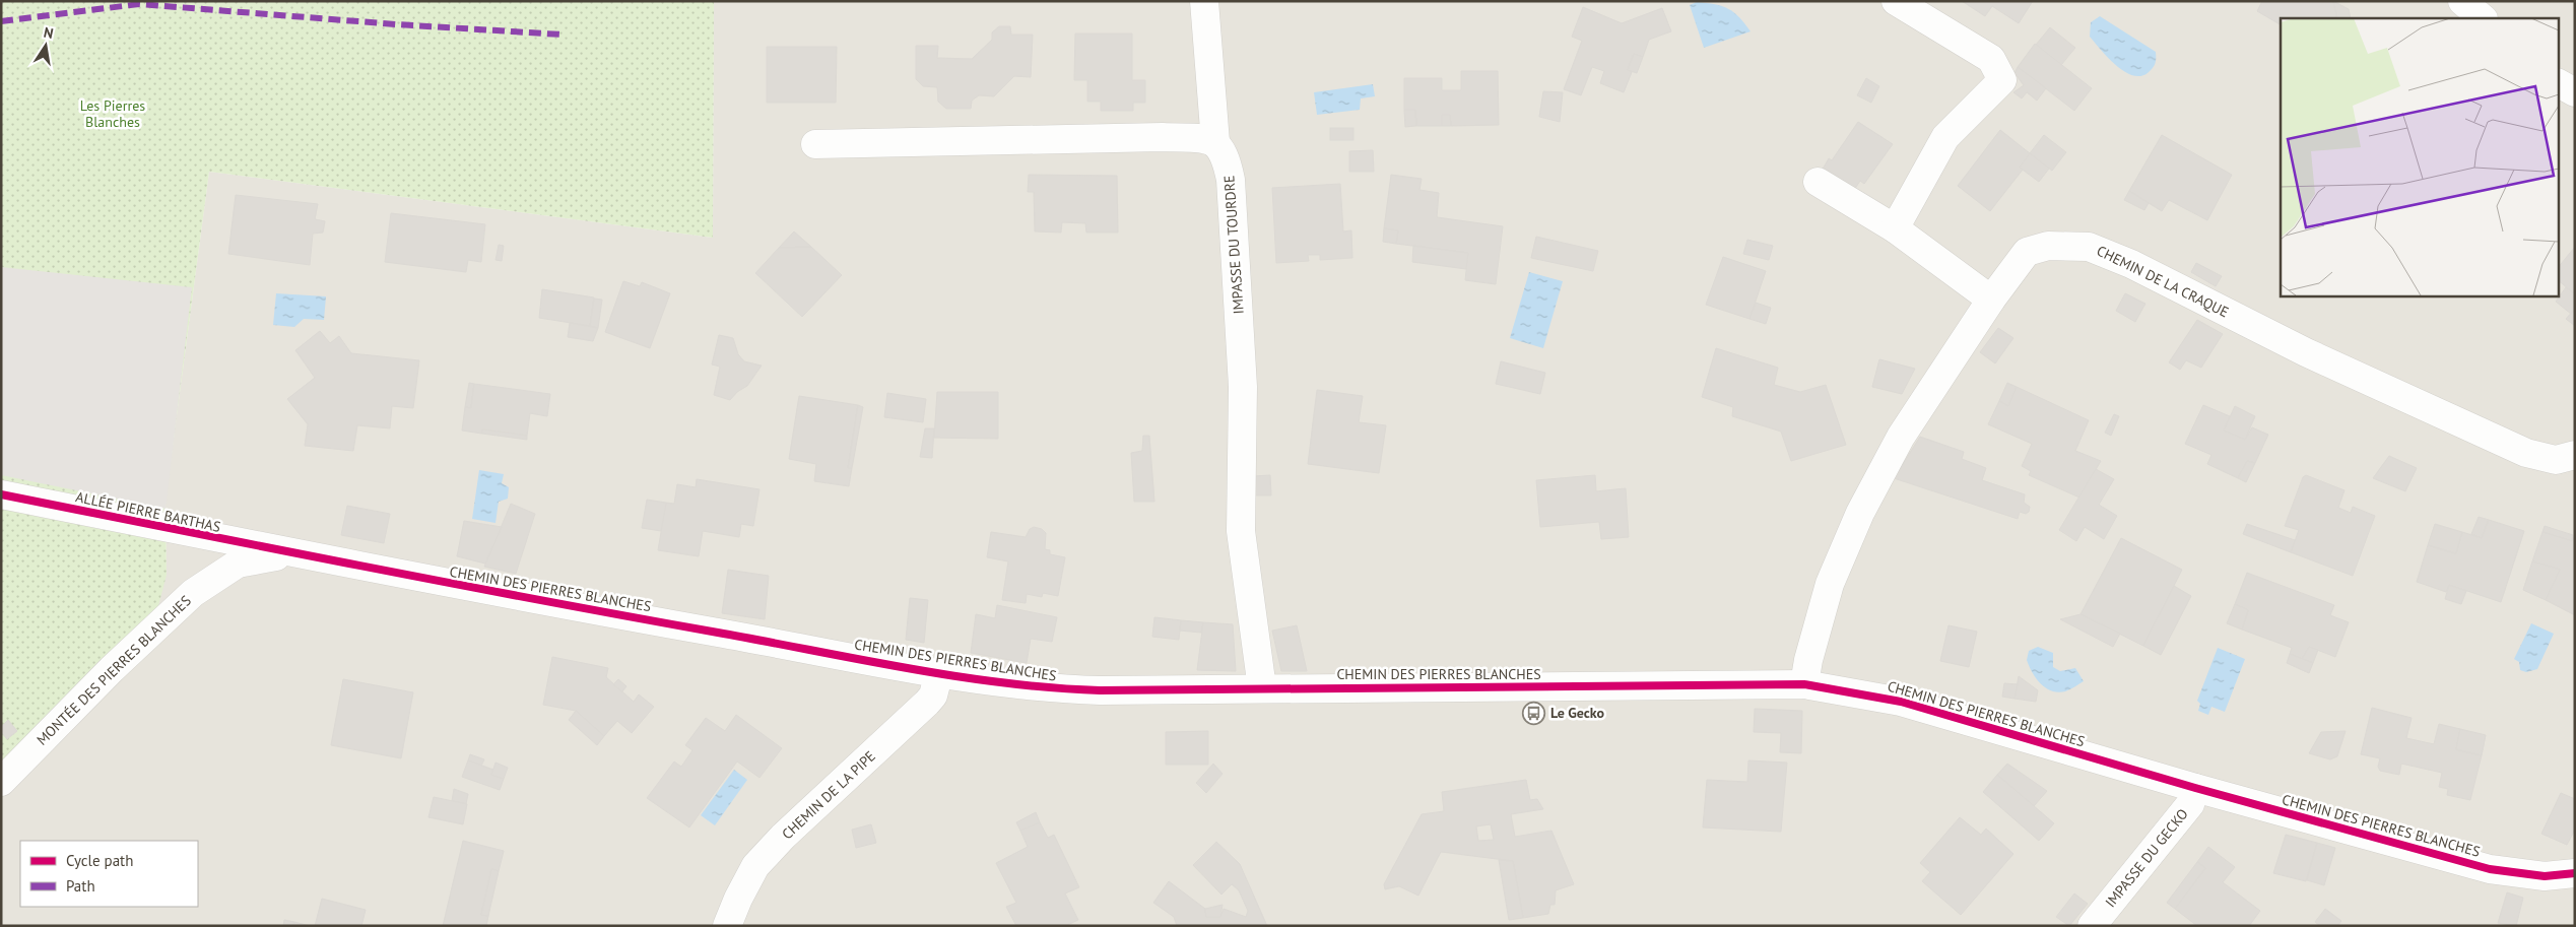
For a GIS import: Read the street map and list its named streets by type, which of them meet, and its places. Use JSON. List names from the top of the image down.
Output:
{
  "streets": {
    "street": [
      "IMPASSE DU TOURDRE",
      "CHEMIN DE LA CRAQUE",
      "ALLÉE PIERRE BARTHAS",
      "CHEMIN DES PIERRES BLANCHES",
      "MONTÉE DES PIERRES BLANCHES",
      "CHEMIN DE LA PIPE",
      "IMPASSE DU GECKO"
    ]
  },
  "crossings": [
    ["IMPASSE DU TOURDRE", "CHEMIN DES PIERRES BLANCHES"],
    ["CHEMIN DE LA CRAQUE", "CHEMIN DES PIERRES BLANCHES"],
    ["ALLÉE PIERRE BARTHAS", "CHEMIN DES PIERRES BLANCHES"],
    ["ALLÉE PIERRE BARTHAS", "MONTÉE DES PIERRES BLANCHES"],
    ["CHEMIN DES PIERRES BLANCHES", "MONTÉE DES PIERRES BLANCHES"],
    ["CHEMIN DES PIERRES BLANCHES", "CHEMIN DE LA PIPE"],
    ["CHEMIN DES PIERRES BLANCHES", "IMPASSE DU GECKO"]
  ],
  "parks": ["Les Pierres Blanches"],
  "places": {
    "bus stop": ["Le Gecko"]
  },
  "legend": ["Cycle path", "Path"],
  "north": "top"
}
